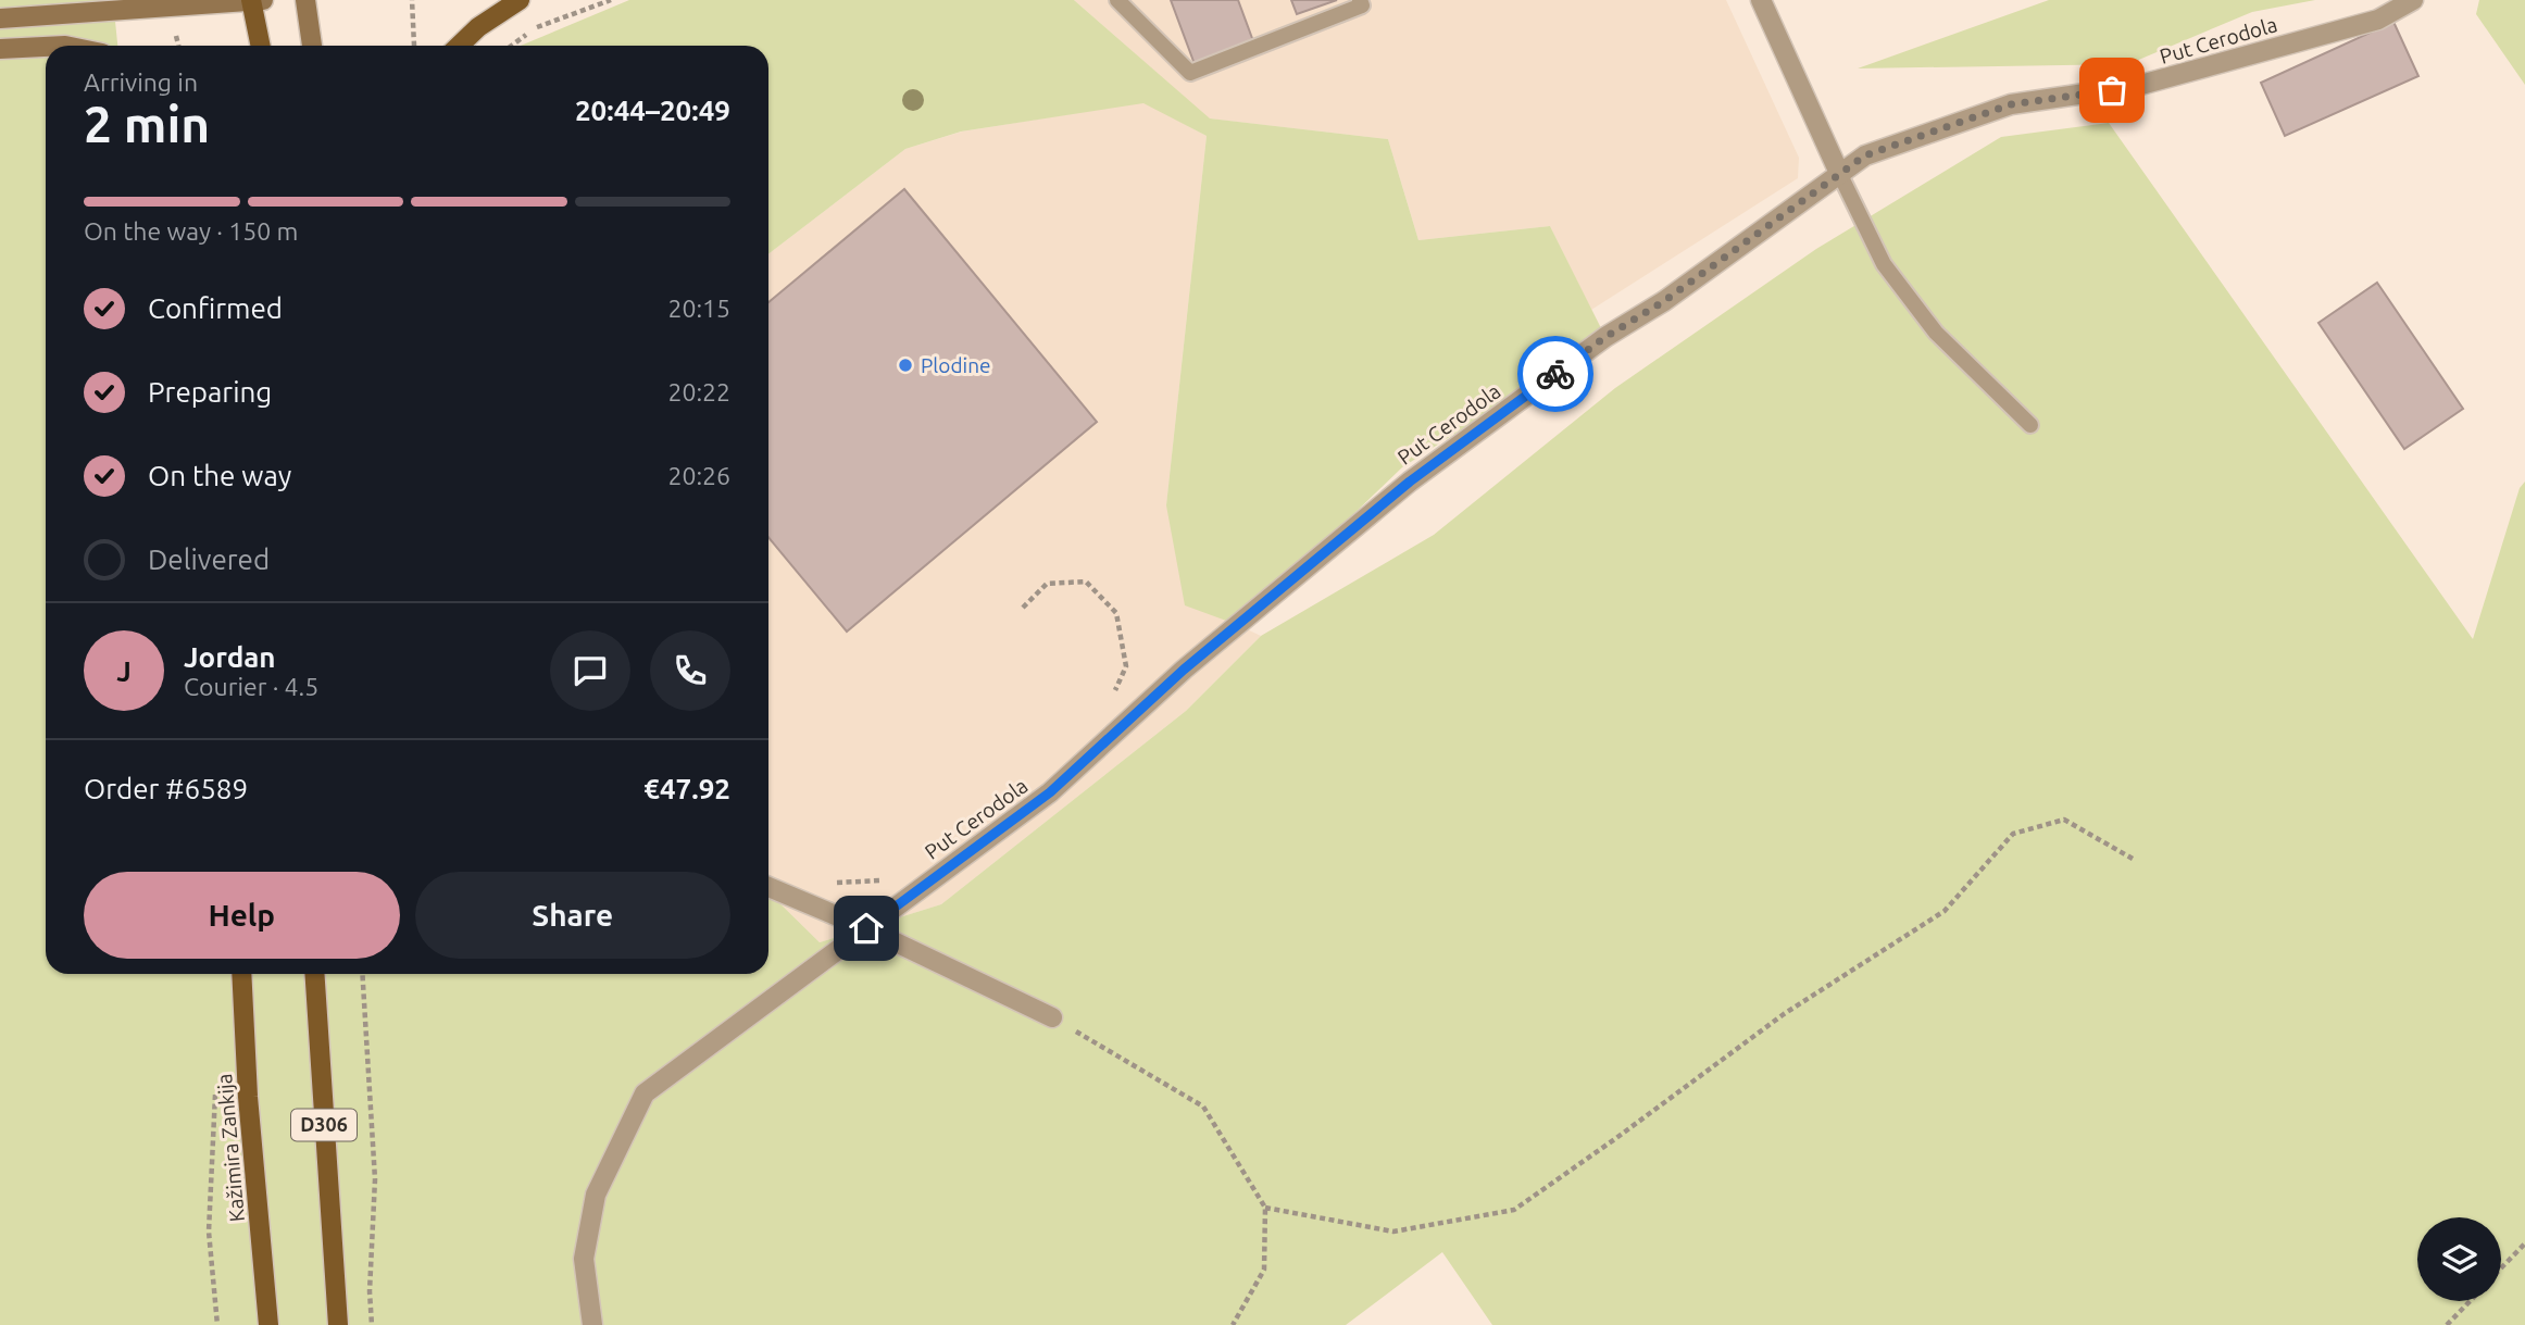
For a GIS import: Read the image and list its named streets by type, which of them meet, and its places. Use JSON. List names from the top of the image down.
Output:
{
  "streets": {
    "main road": ["D306", "Kažimira Zankija"],
    "street": ["Put Cerodola"]
  },
  "places": ["Plodine"],
  "page": {
    "heading": ["2 min", "Arriving in", "20:44–20:49"],
    "panel": [
      "Jordan",
      "Courier · 4.5",
      "Order #6589",
      "€47.92"
    ],
    "bar": "On the way · 150 m",
    "list": [
      ["Confirmed", "20:15"],
      ["Preparing", "20:22"],
      ["On the way", "20:26"],
      "Delivered"
    ],
    "round": "J",
    "buttons": ["Help", "Share"]
  }
}
